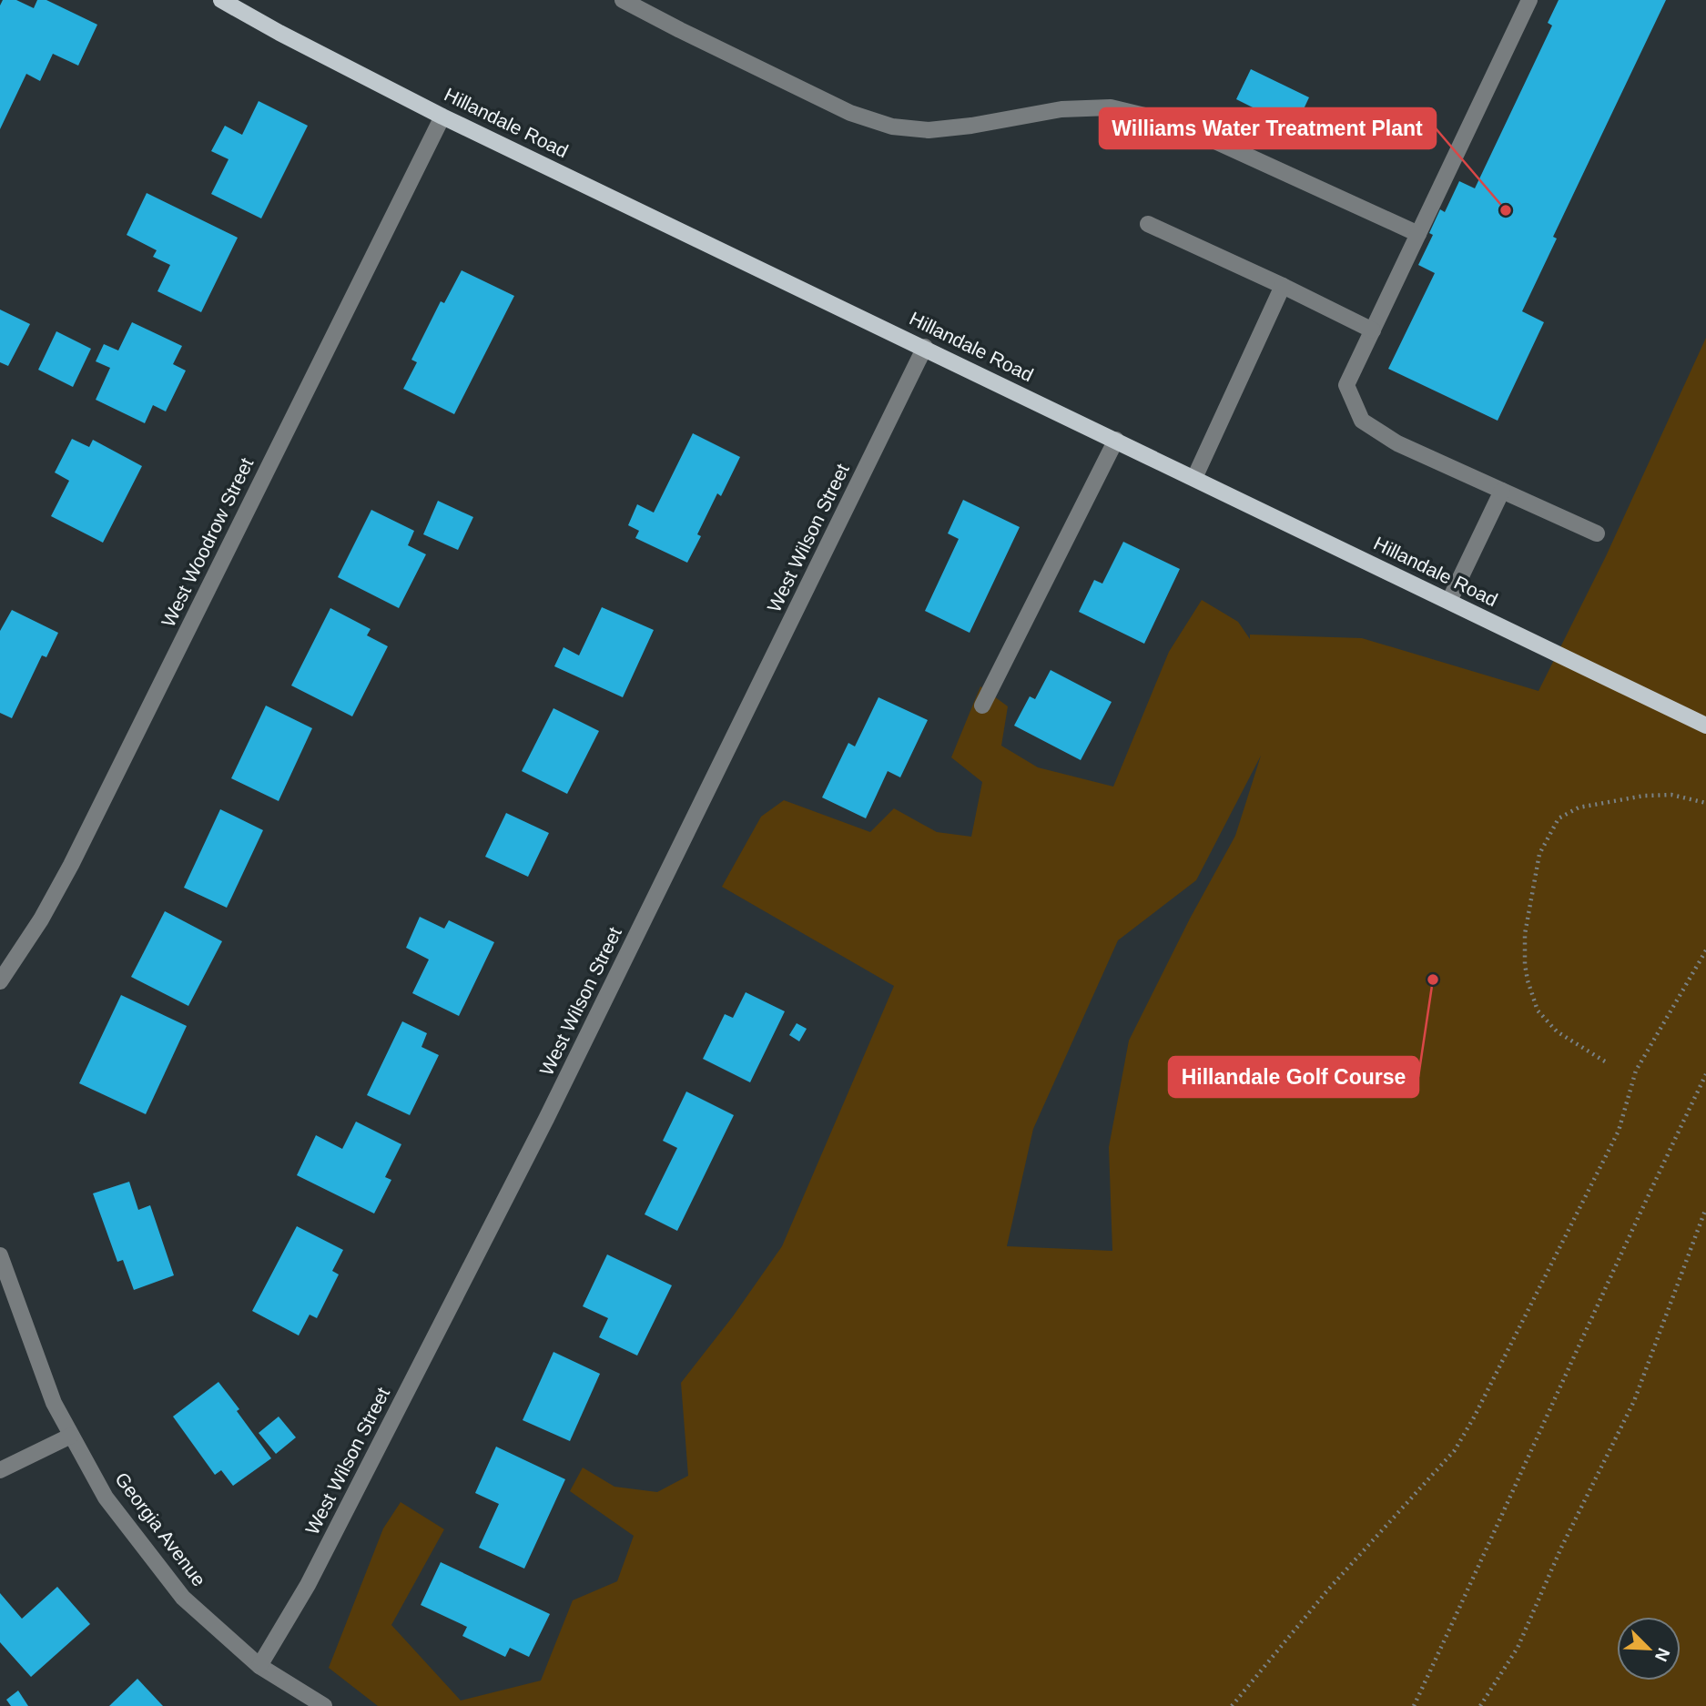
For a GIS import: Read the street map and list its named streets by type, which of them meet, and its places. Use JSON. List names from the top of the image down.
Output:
{
  "streets": {
    "main road": ["Hillandale Road"],
    "street": ["West Wilson Street", "West Woodrow Street", "Georgia Avenue"]
  },
  "crossings": [
    ["Hillandale Road", "West Wilson Street"],
    ["Hillandale Road", "West Woodrow Street"],
    ["West Wilson Street", "Georgia Avenue"]
  ],
  "places": ["Williams Water Treatment Plant", "Hillandale Golf Course"],
  "north": "bottom right"
}
